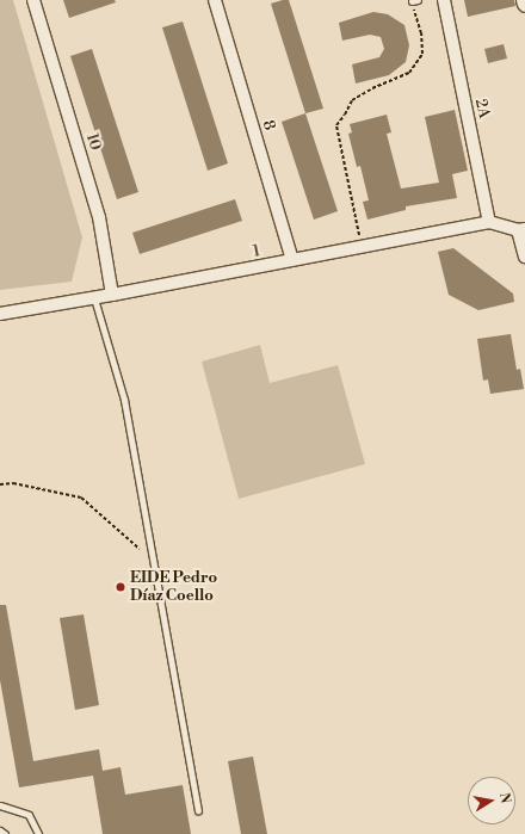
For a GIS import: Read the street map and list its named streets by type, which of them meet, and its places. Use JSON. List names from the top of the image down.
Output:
{
  "streets": {
    "street": [
      "2A",
      "8",
      "10",
      "1"
    ]
  },
  "crossings": [
    ["2A", "1"],
    ["8", "1"],
    ["10", "1"]
  ],
  "places": ["EIDE Pedro Díaz Coello"],
  "north": "right"
}
